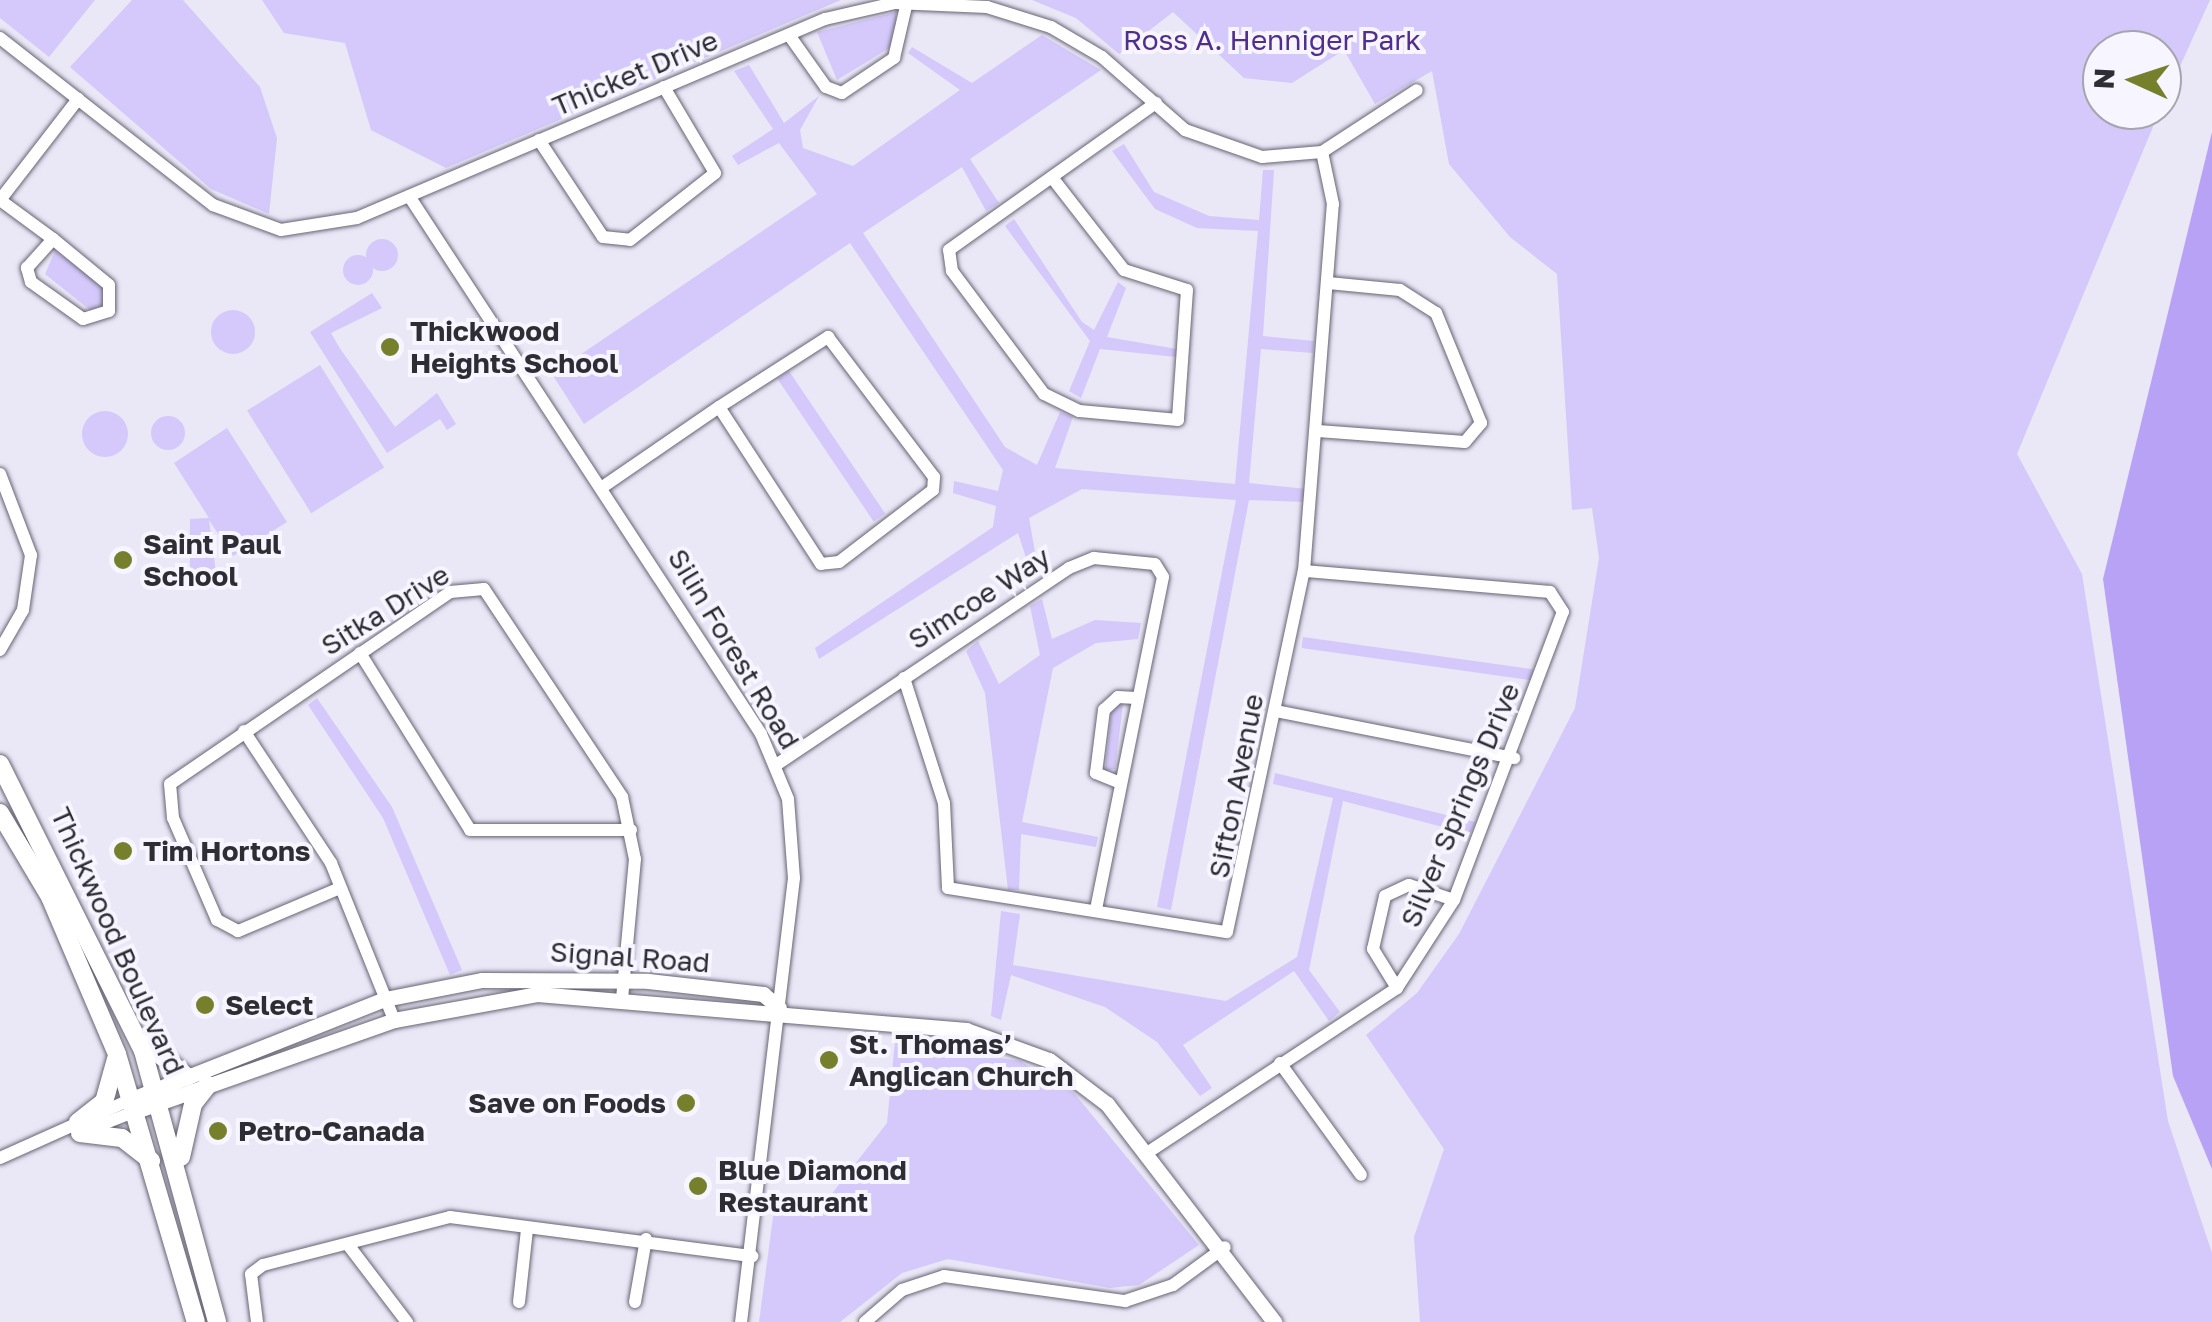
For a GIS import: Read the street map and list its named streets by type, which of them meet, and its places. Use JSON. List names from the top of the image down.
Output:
{
  "streets": {
    "main road": ["Thickwood Boulevard"],
    "street": [
      "Thicket Drive",
      "Simcoe Way",
      "Sitka Drive",
      "Silin Forest Road",
      "Sifton Avenue",
      "Silver Springs Drive",
      "Signal Road"
    ]
  },
  "crossings": [
    ["Thicket Drive", "Silin Forest Road"],
    ["Thicket Drive", "Sifton Avenue"],
    ["Simcoe Way", "Silin Forest Road"],
    ["Simcoe Way", "Sifton Avenue"],
    ["Sitka Drive", "Signal Road"],
    ["Silin Forest Road", "Signal Road"],
    ["Sifton Avenue", "Silver Springs Drive"],
    ["Silver Springs Drive", "Signal Road"],
    ["Thickwood Boulevard", "Signal Road"]
  ],
  "parks": ["Ross A. Henniger Park"],
  "places": [
    "Thickwood Heights School",
    "Saint Paul School",
    "Tim Hortons",
    "Select",
    "St. Thomas’ Anglican Church",
    "Save on Foods",
    "Petro-Canada",
    "Blue Diamond Restaurant"
  ],
  "north": "left"
}
